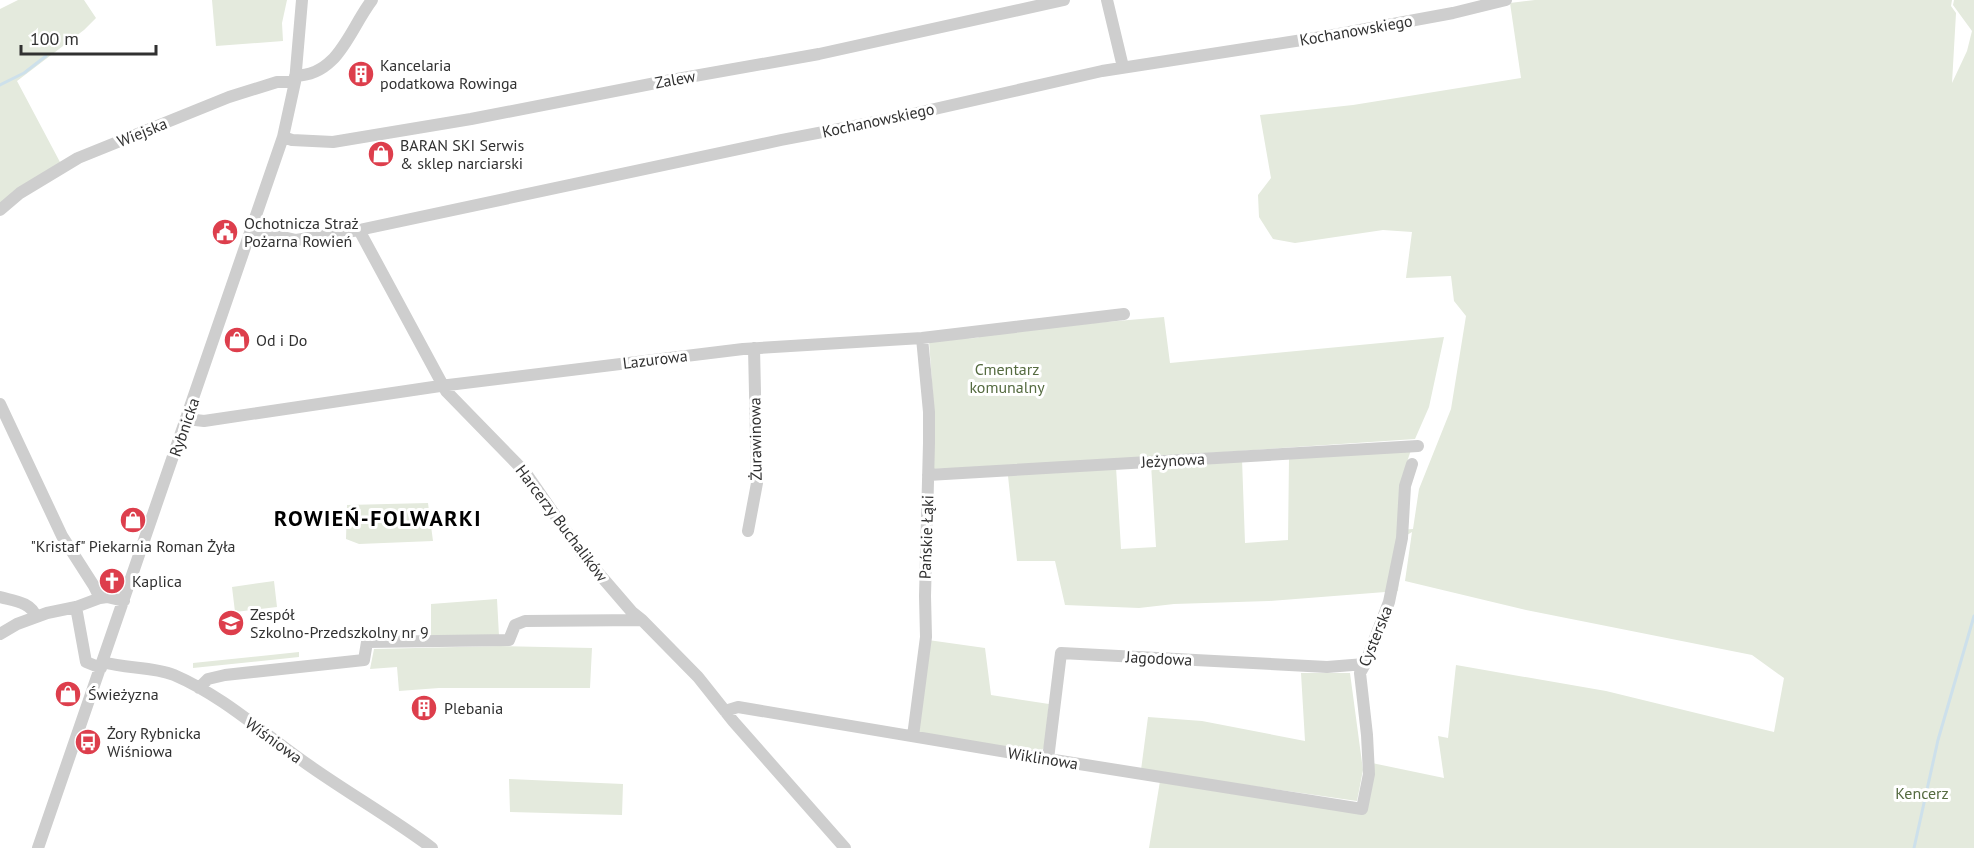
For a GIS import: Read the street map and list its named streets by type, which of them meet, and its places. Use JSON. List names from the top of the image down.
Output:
{
  "streets": {
    "street": [
      "Kochanowskiego",
      "Zalew",
      "Wiejska",
      "Lazurowa",
      "Rybnicka",
      "Żurawinowa",
      "Jeżynowa",
      "Harcerzy Buchalików",
      "Pańskie Łąki",
      "Cysterska",
      "Jagodowa",
      "Wiśniowa",
      "Wiklinowa"
    ]
  },
  "crossings": [
    ["Kochanowskiego", "Rybnicka"],
    ["Kochanowskiego", "Harcerzy Buchalików"],
    ["Zalew", "Rybnicka"],
    ["Wiejska", "Rybnicka"],
    ["Lazurowa", "Rybnicka"],
    ["Lazurowa", "Żurawinowa"],
    ["Lazurowa", "Harcerzy Buchalików"],
    ["Lazurowa", "Pańskie Łąki"],
    ["Rybnicka", "Wiśniowa"],
    ["Jeżynowa", "Pańskie Łąki"],
    ["Harcerzy Buchalików", "Wiklinowa"],
    ["Pańskie Łąki", "Wiklinowa"],
    ["Cysterska", "Jagodowa"],
    ["Cysterska", "Wiklinowa"],
    ["Jagodowa", "Wiklinowa"]
  ],
  "districts": ["ROWIEŃ-FOLWARKI"],
  "parks": ["Cmentarz komunalny", "Kencerz"],
  "places": {
    "building": ["Kancelaria podatkowa Rowinga", "Plebania"],
    "shop": [
      "BARAN SKI Serwis & sklep narciarski",
      "Od i Do",
      "\"Kristaf\" Piekarnia Roman Żyła",
      "Świeżyzna"
    ],
    "public building": ["Ochotnicza Straż Pożarna Rowień"],
    "church": ["Kaplica"],
    "school or university": ["Zespół Szkolno-Przedszkolny nr 9"],
    "bus stop": ["Żory Rybnicka Wiśniowa"]
  },
  "scale_bar": "100 m"
}
